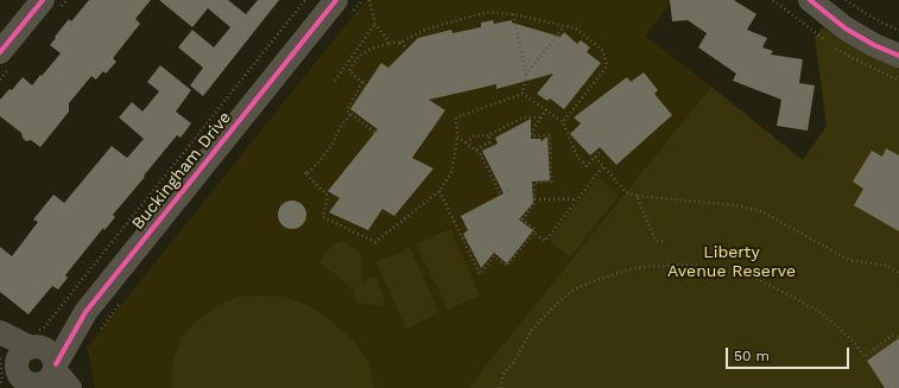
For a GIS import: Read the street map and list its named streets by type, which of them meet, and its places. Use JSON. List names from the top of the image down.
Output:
{
  "streets": {
    "street": ["Buckingham Drive"]
  },
  "parks": ["Liberty Avenue Reserve"],
  "scale_bar": "50 m"
}
